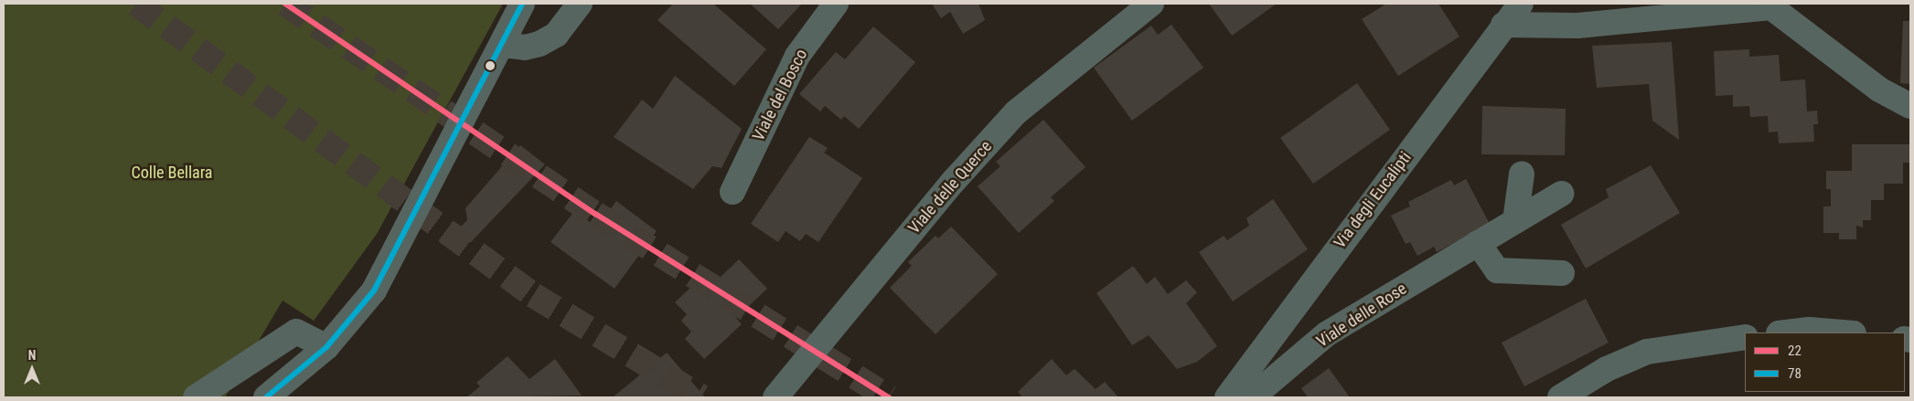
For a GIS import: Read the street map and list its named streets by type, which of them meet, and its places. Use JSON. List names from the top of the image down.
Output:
{
  "streets": {
    "street": [
      "Viale del Bosco",
      "Viale delle Querce",
      "Via degli Eucalipti",
      "Viale delle Rose"
    ]
  },
  "parks": ["Colle Bellara"],
  "lines": ["transit line 22", "transit line 78"],
  "legend": ["22", "78"],
  "north": "top"
}
